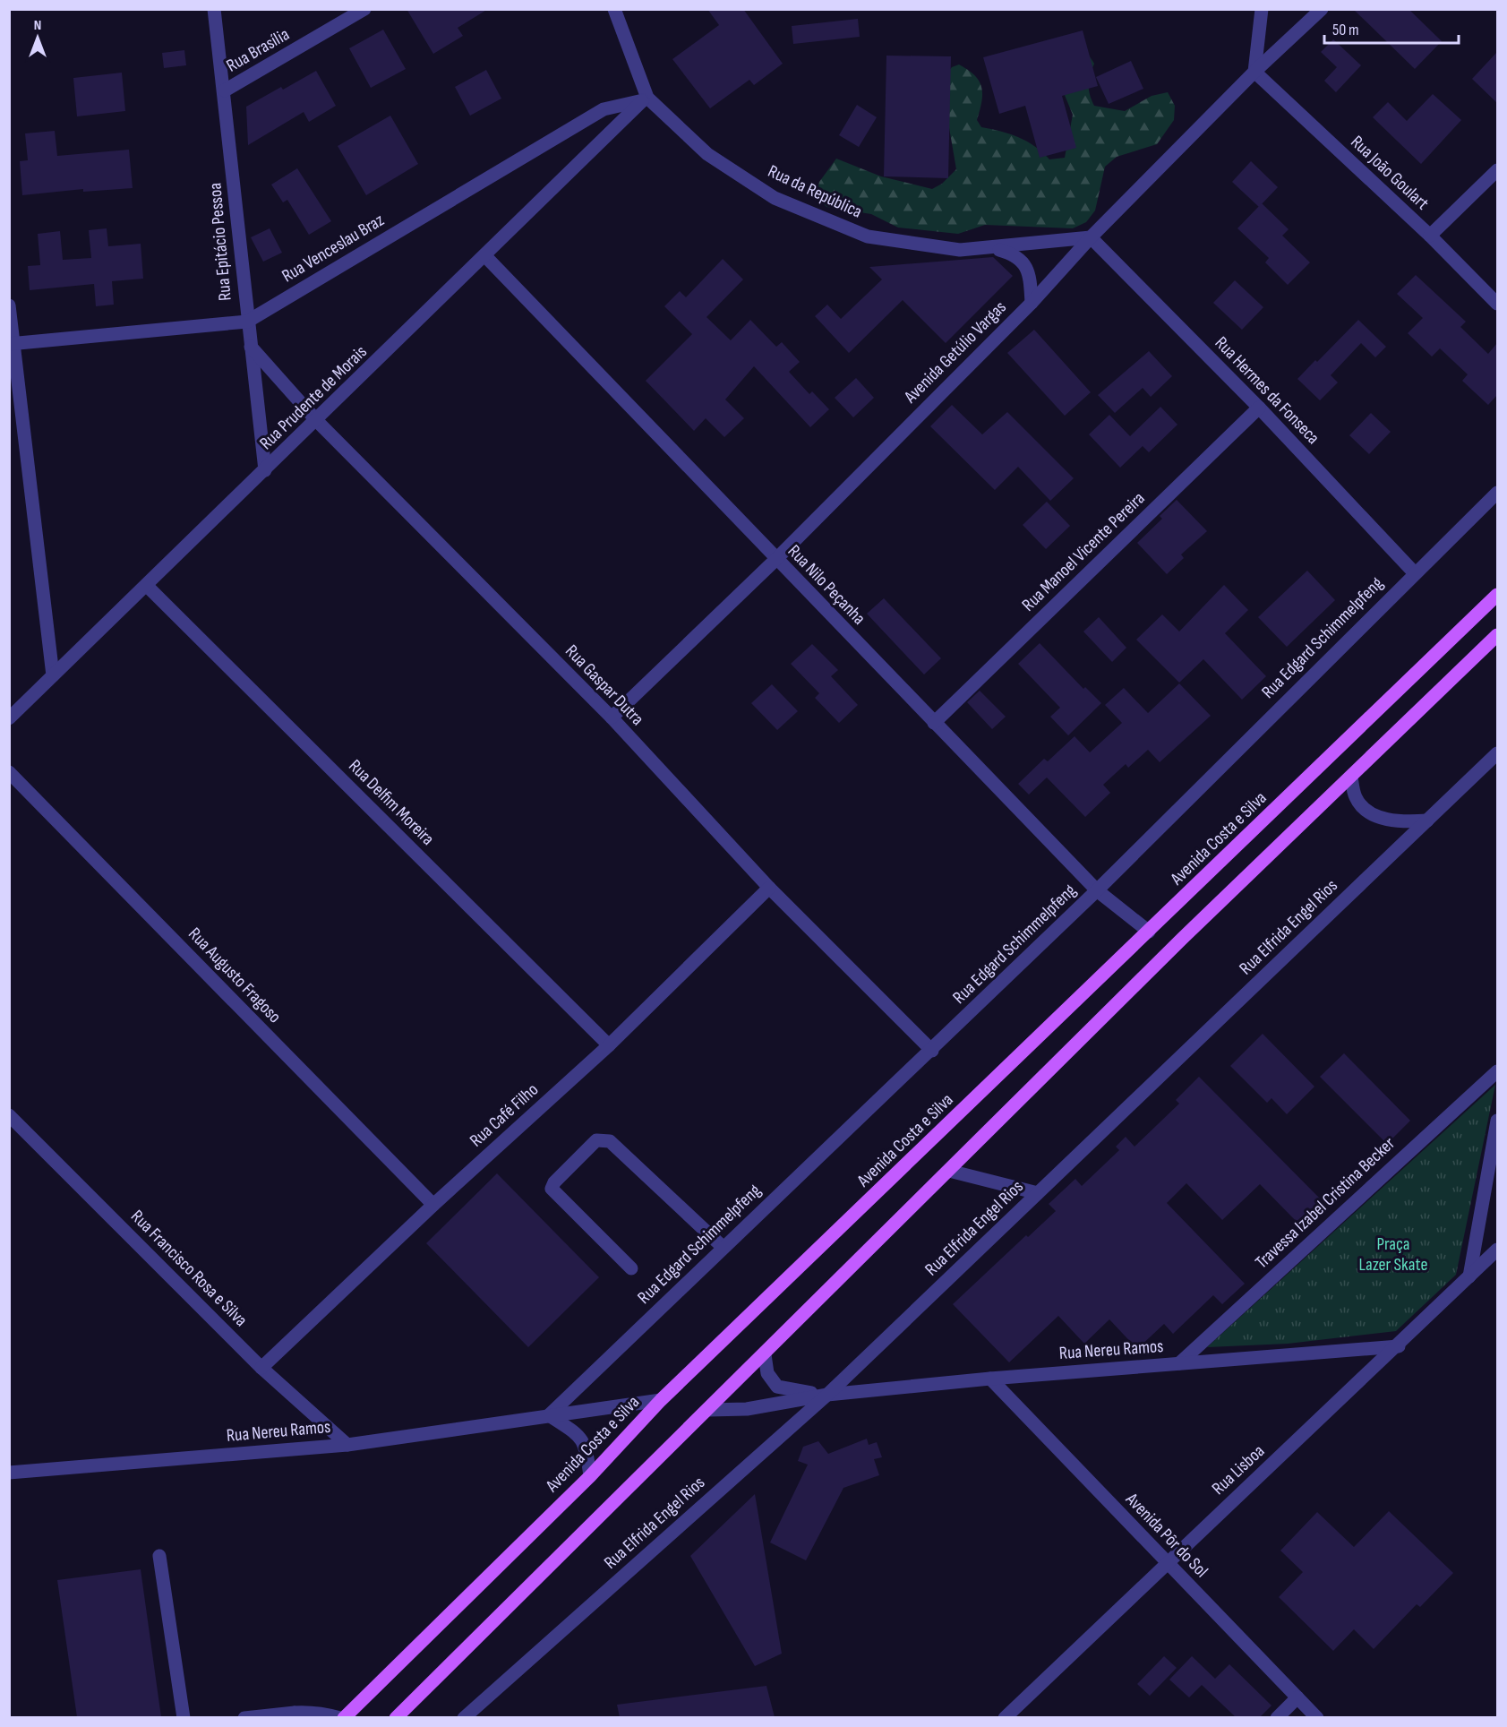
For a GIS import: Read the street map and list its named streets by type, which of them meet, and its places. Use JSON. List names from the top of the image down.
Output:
{
  "streets": {
    "main road": ["Avenida Costa e Silva"],
    "street": [
      "Rua Brasília",
      "Rua João Goulart",
      "Rua da República",
      "Rua Epitácio Pessoa",
      "Rua Venceslau Braz",
      "Avenida Getúlio Vargas",
      "Rua Hermes da Fonseca",
      "Rua Prudente de Morais",
      "Rua Manoel Vicente Pereira",
      "Rua Nilo Peçanha",
      "Rua Edgard Schimmelpfeng",
      "Rua Gaspar Dutra",
      "Rua Delfim Moreira",
      "Rua Elfrida Engel Rios",
      "Rua Augusto Fragoso",
      "Rua Café Filho",
      "Travessa Izabel Cristina Becker",
      "Rua Francisco Rosa e Silva",
      "Rua Nereu Ramos",
      "Rua Lisboa",
      "Avenida Pôr do Sol"
    ]
  },
  "crossings": [
    ["Rua Brasília", "Rua Epitácio Pessoa"],
    ["Rua João Goulart", "Avenida Getúlio Vargas"],
    ["Rua da República", "Rua Venceslau Braz"],
    ["Rua da República", "Avenida Getúlio Vargas"],
    ["Rua da República", "Rua Hermes da Fonseca"],
    ["Rua da República", "Rua Prudente de Morais"],
    ["Rua Epitácio Pessoa", "Rua Venceslau Braz"],
    ["Rua Epitácio Pessoa", "Rua Prudente de Morais"],
    ["Rua Epitácio Pessoa", "Rua Gaspar Dutra"],
    ["Rua Venceslau Braz", "Rua Prudente de Morais"],
    ["Avenida Getúlio Vargas", "Rua Hermes da Fonseca"],
    ["Avenida Getúlio Vargas", "Rua Nilo Peçanha"],
    ["Avenida Getúlio Vargas", "Rua Gaspar Dutra"],
    ["Rua Hermes da Fonseca", "Rua Manoel Vicente Pereira"],
    ["Rua Hermes da Fonseca", "Rua Edgard Schimmelpfeng"],
    ["Rua Prudente de Morais", "Rua Nilo Peçanha"],
    ["Rua Prudente de Morais", "Rua Gaspar Dutra"],
    ["Rua Prudente de Morais", "Rua Delfim Moreira"],
    ["Rua Manoel Vicente Pereira", "Rua Nilo Peçanha"],
    ["Rua Nilo Peçanha", "Rua Edgard Schimmelpfeng"],
    ["Rua Nilo Peçanha", "Avenida Costa e Silva"],
    ["Rua Edgard Schimmelpfeng", "Rua Gaspar Dutra"],
    ["Rua Edgard Schimmelpfeng", "Rua Nereu Ramos"],
    ["Rua Gaspar Dutra", "Rua Café Filho"],
    ["Rua Delfim Moreira", "Rua Café Filho"],
    ["Avenida Costa e Silva", "Rua Nereu Ramos"],
    ["Rua Elfrida Engel Rios", "Rua Nereu Ramos"],
    ["Rua Augusto Fragoso", "Rua Café Filho"],
    ["Rua Café Filho", "Rua Francisco Rosa e Silva"],
    ["Travessa Izabel Cristina Becker", "Rua Nereu Ramos"],
    ["Rua Francisco Rosa e Silva", "Rua Nereu Ramos"],
    ["Rua Nereu Ramos", "Rua Lisboa"],
    ["Rua Nereu Ramos", "Avenida Pôr do Sol"],
    ["Rua Lisboa", "Avenida Pôr do Sol"]
  ],
  "parks": ["Praça Lazer Skate"],
  "scale_bar": "50 m",
  "north": "top"
}
